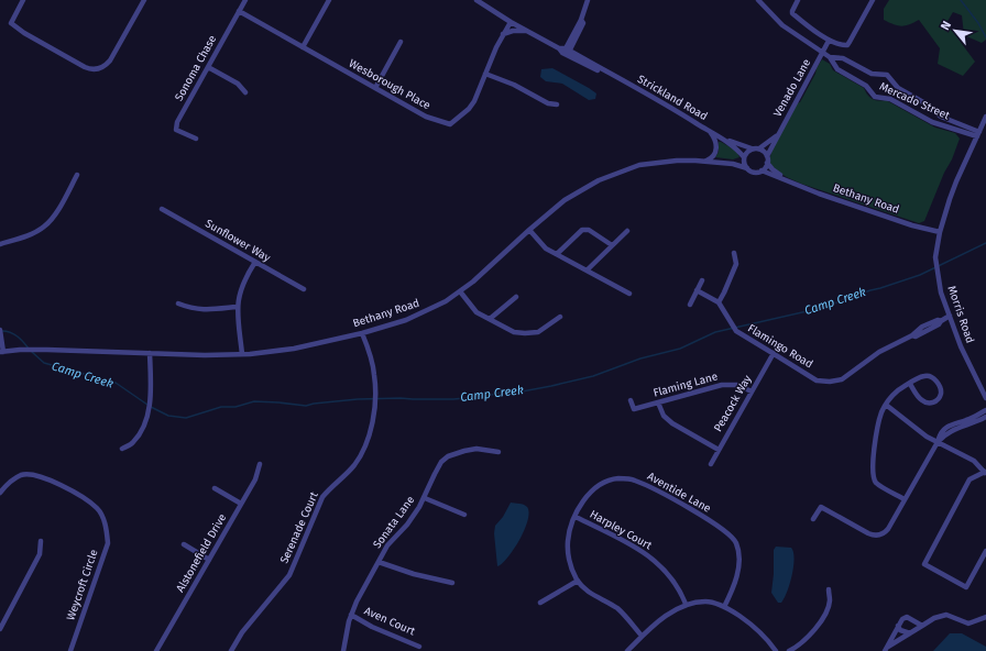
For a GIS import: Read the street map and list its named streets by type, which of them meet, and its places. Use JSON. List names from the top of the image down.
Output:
{
  "streets": {
    "street": [
      "Sonoma Chase",
      "Wesborough Place",
      "Venado Lane",
      "Strickland Road",
      "Mercado Street",
      "Bethany Road",
      "Sunflower Way",
      "Morris Road",
      "Flamingo Road",
      "Flaming Lane",
      "Peacock Way",
      "Aventide Lane",
      "Sonata Lane",
      "Serenade Court",
      "Harpley Court",
      "Alstonefield Drive",
      "Weycroft Circle",
      "Aven Court"
    ]
  },
  "crossings": [
    ["Sonoma Chase", "Wesborough Place"],
    ["Venado Lane", "Strickland Road"],
    ["Venado Lane", "Mercado Street"],
    ["Venado Lane", "Bethany Road"],
    ["Strickland Road", "Bethany Road"],
    ["Mercado Street", "Morris Road"],
    ["Bethany Road", "Morris Road"],
    ["Bethany Road", "Serenade Court"],
    ["Morris Road", "Flamingo Road"],
    ["Flamingo Road", "Peacock Way"],
    ["Flaming Lane", "Peacock Way"],
    ["Aventide Lane", "Harpley Court"],
    ["Sonata Lane", "Aven Court"]
  ],
  "water": ["Camp Creek"],
  "north": "top left"
}
